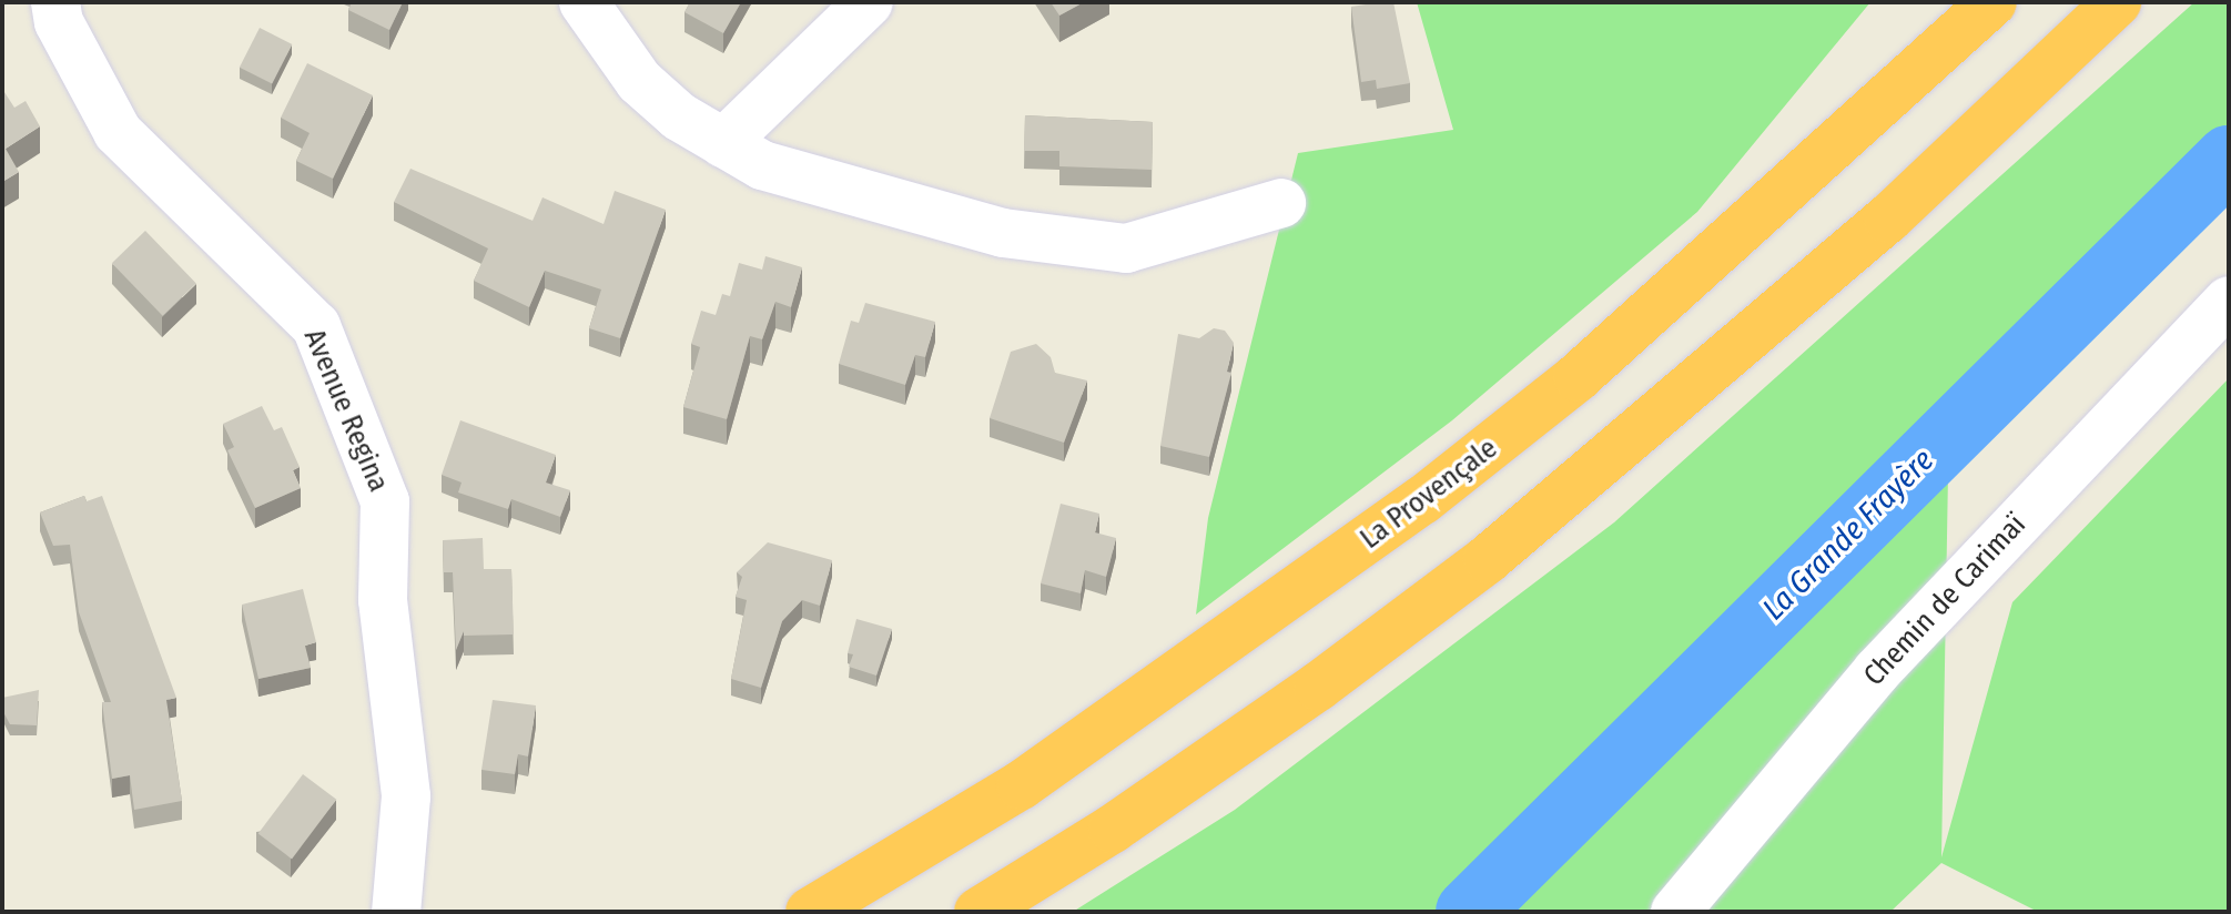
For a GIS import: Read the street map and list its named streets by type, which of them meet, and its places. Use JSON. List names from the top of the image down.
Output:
{
  "streets": {
    "highway": ["La Provençale"],
    "street": ["Avenue Regina", "Chemin de Carimaï"]
  },
  "water": ["La Grande Frayère"]
}
